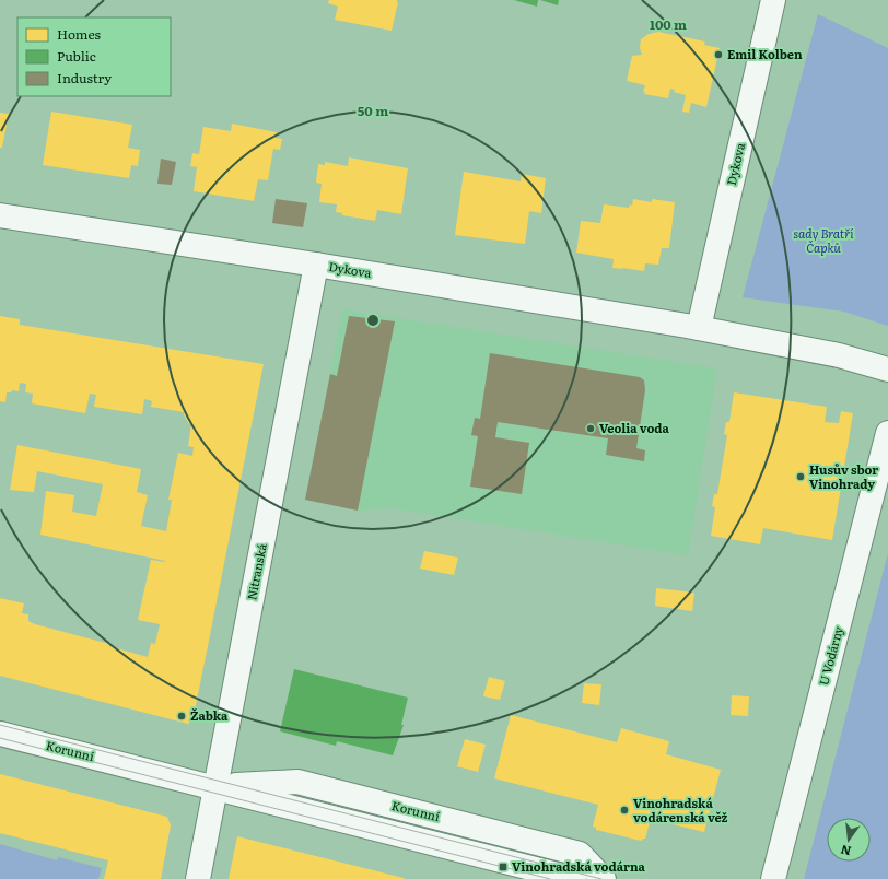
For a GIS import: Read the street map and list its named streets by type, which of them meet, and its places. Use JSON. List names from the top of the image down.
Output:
{
  "streets": {
    "street": [
      "Dykova",
      "Nitranská",
      "U Vodárny",
      "Korunní"
    ]
  },
  "crossings": [
    ["Dykova", "Nitranská"],
    ["Nitranská", "Korunní"]
  ],
  "parks": ["sady Bratří Čapků"],
  "places": {
    "other": [
      "Emil Kolben",
      "Veolia voda",
      "Husův sbor Vinohrady",
      "Žabka",
      "Vinohradská vodárenská věž"
    ],
    "transit": ["Vinohradská vodárna"]
  },
  "legend": ["Homes", "Public", "Industry"],
  "north": "bottom",
  "rings": ["100 m", "50 m"]
}
